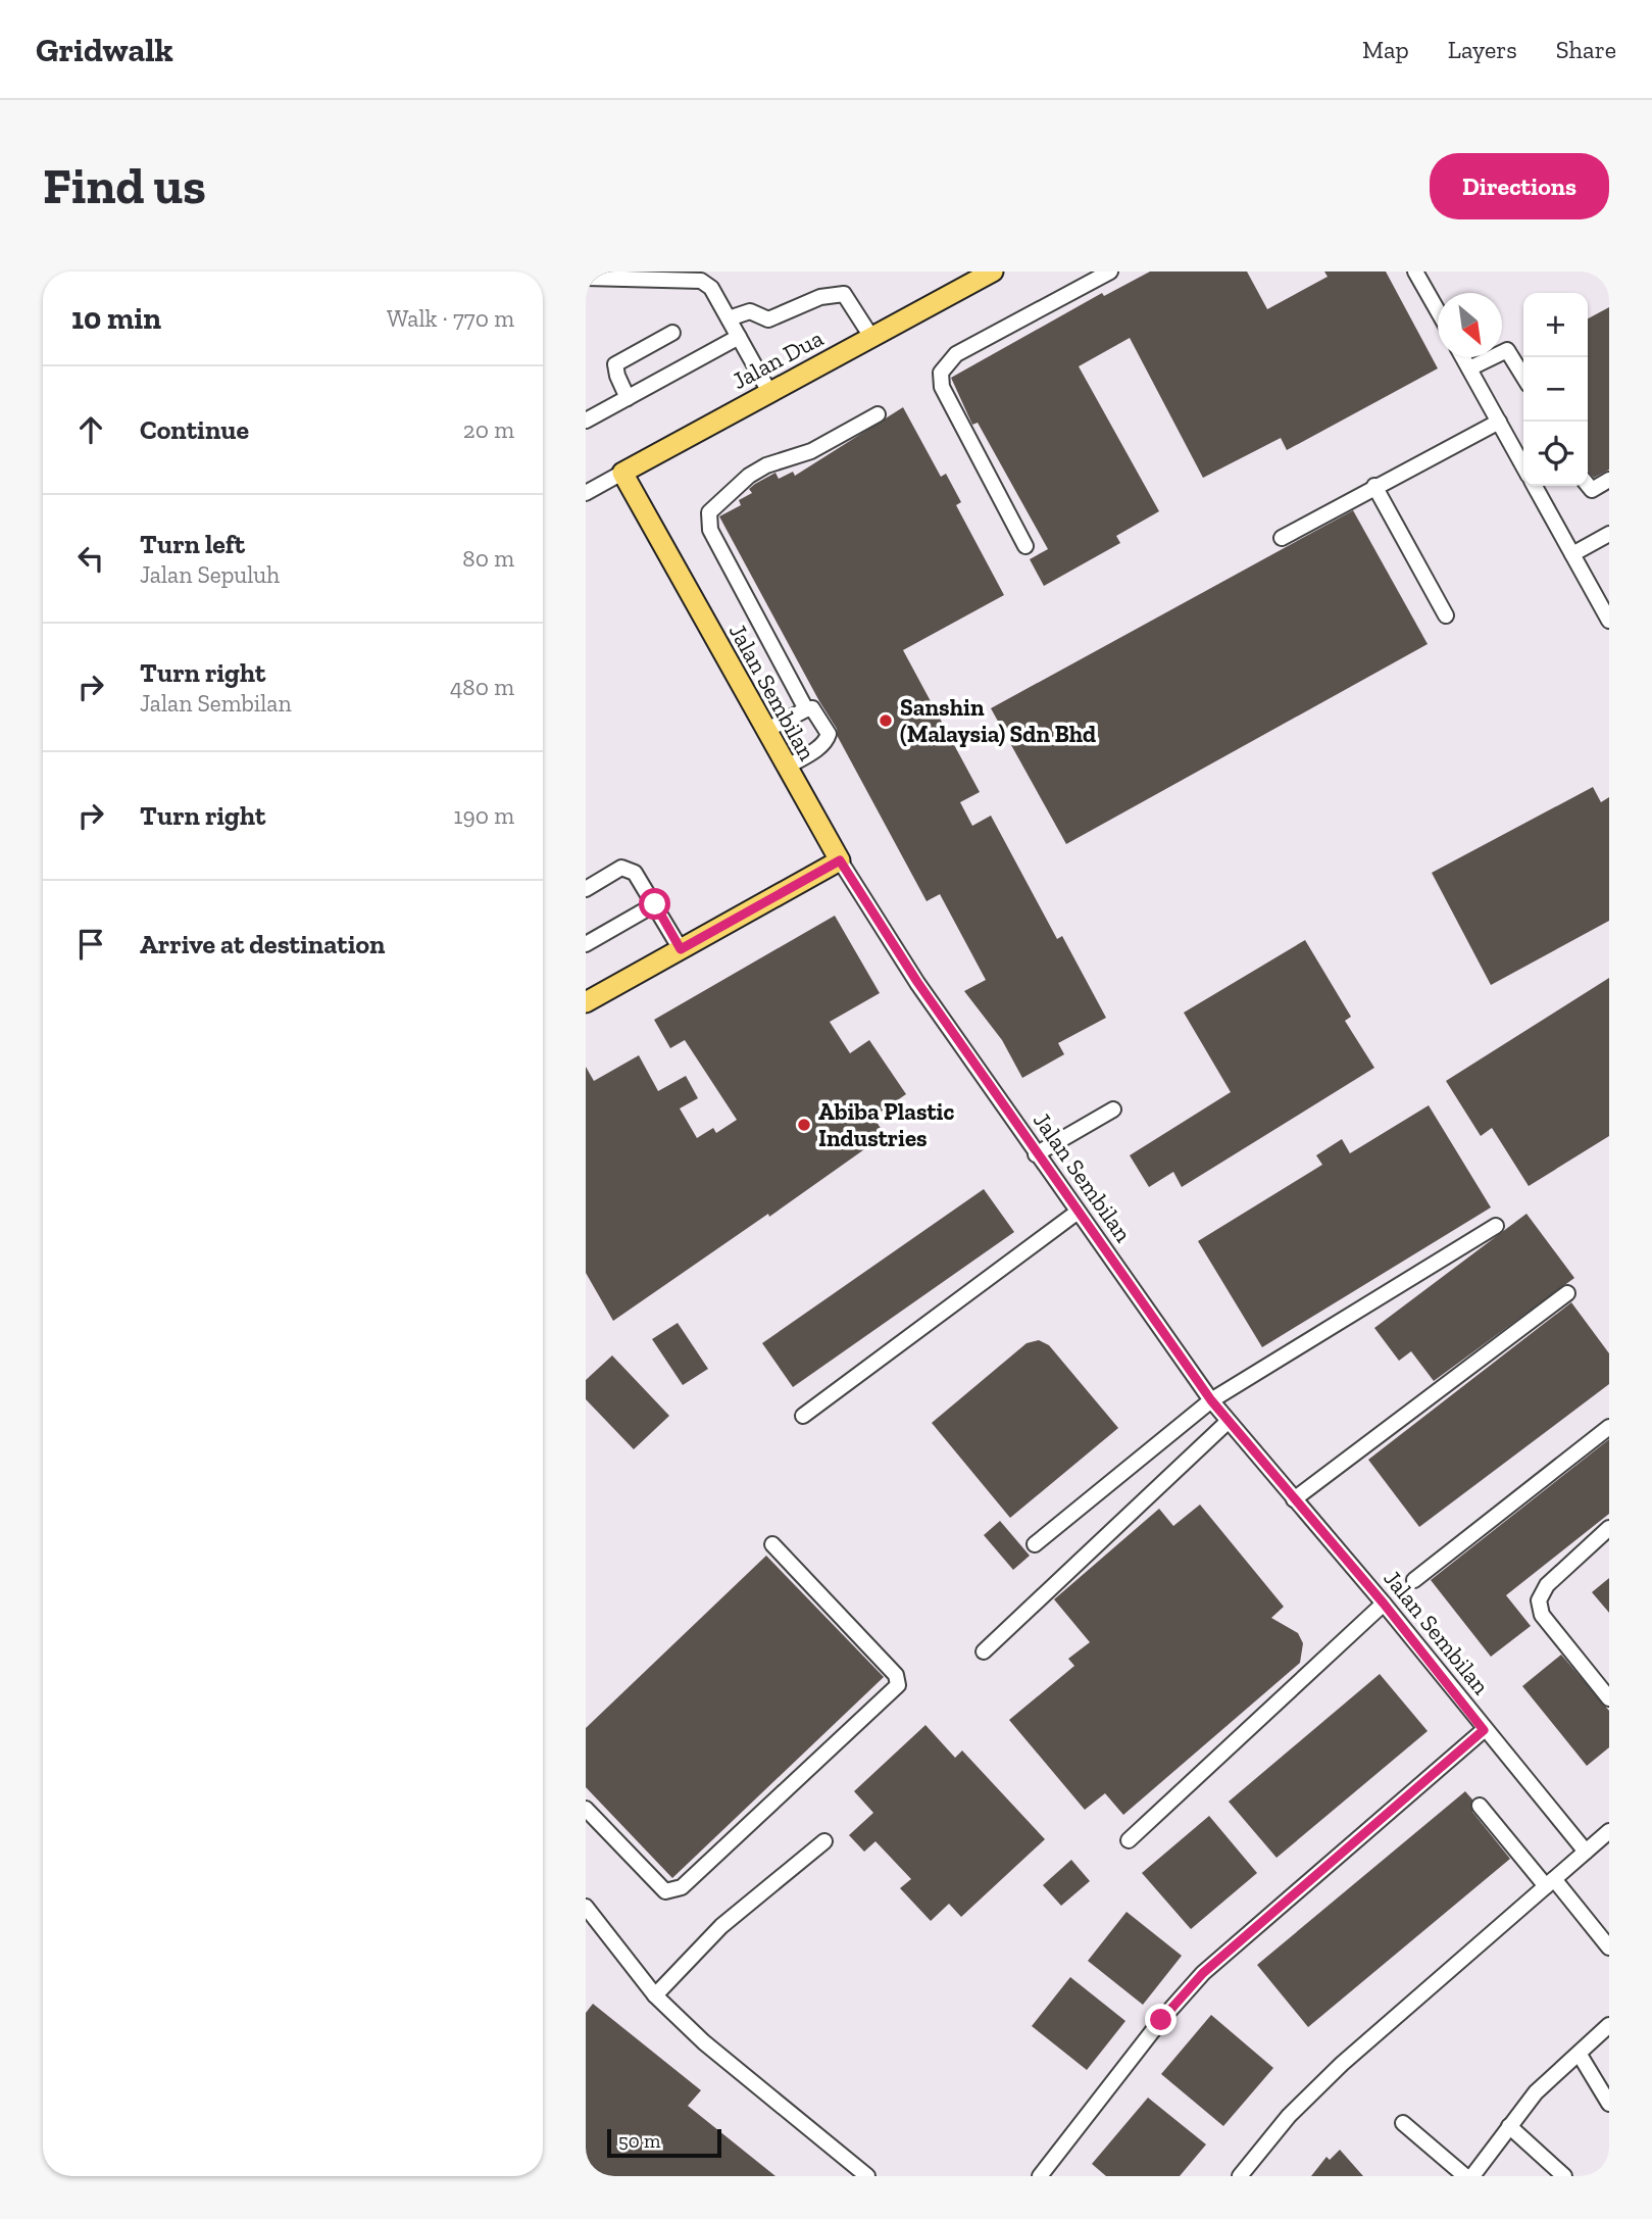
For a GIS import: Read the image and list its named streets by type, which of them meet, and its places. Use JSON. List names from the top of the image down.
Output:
{
  "streets": {
    "main road": ["Jalan Dua", "Jalan Sembilan"]
  },
  "crossings": [
    ["Jalan Dua", "Jalan Sembilan"]
  ],
  "places": ["Sanshin (Malaysia) Sdn Bhd", "Abiba Plastic Industries"],
  "scale_bar": "50 m",
  "north": "bottom right",
  "page": {
    "header": "Gridwalk",
    "nav": ["Map", "Layers", "Share"],
    "buttons": "Directions",
    "title": "Find us",
    "heading": ["10 min", "Walk · 770 m"],
    "map_buttons": ["+", "−"],
    "list": [
      ["Continue", "20 m"],
      ["Turn left", "Jalan Sepuluh", "80 m"],
      ["Turn right", "Jalan Sembilan", "480 m"],
      ["Turn right", "190 m"],
      "Arrive at destination"
    ],
    "scale": "50 m"
  }
}
